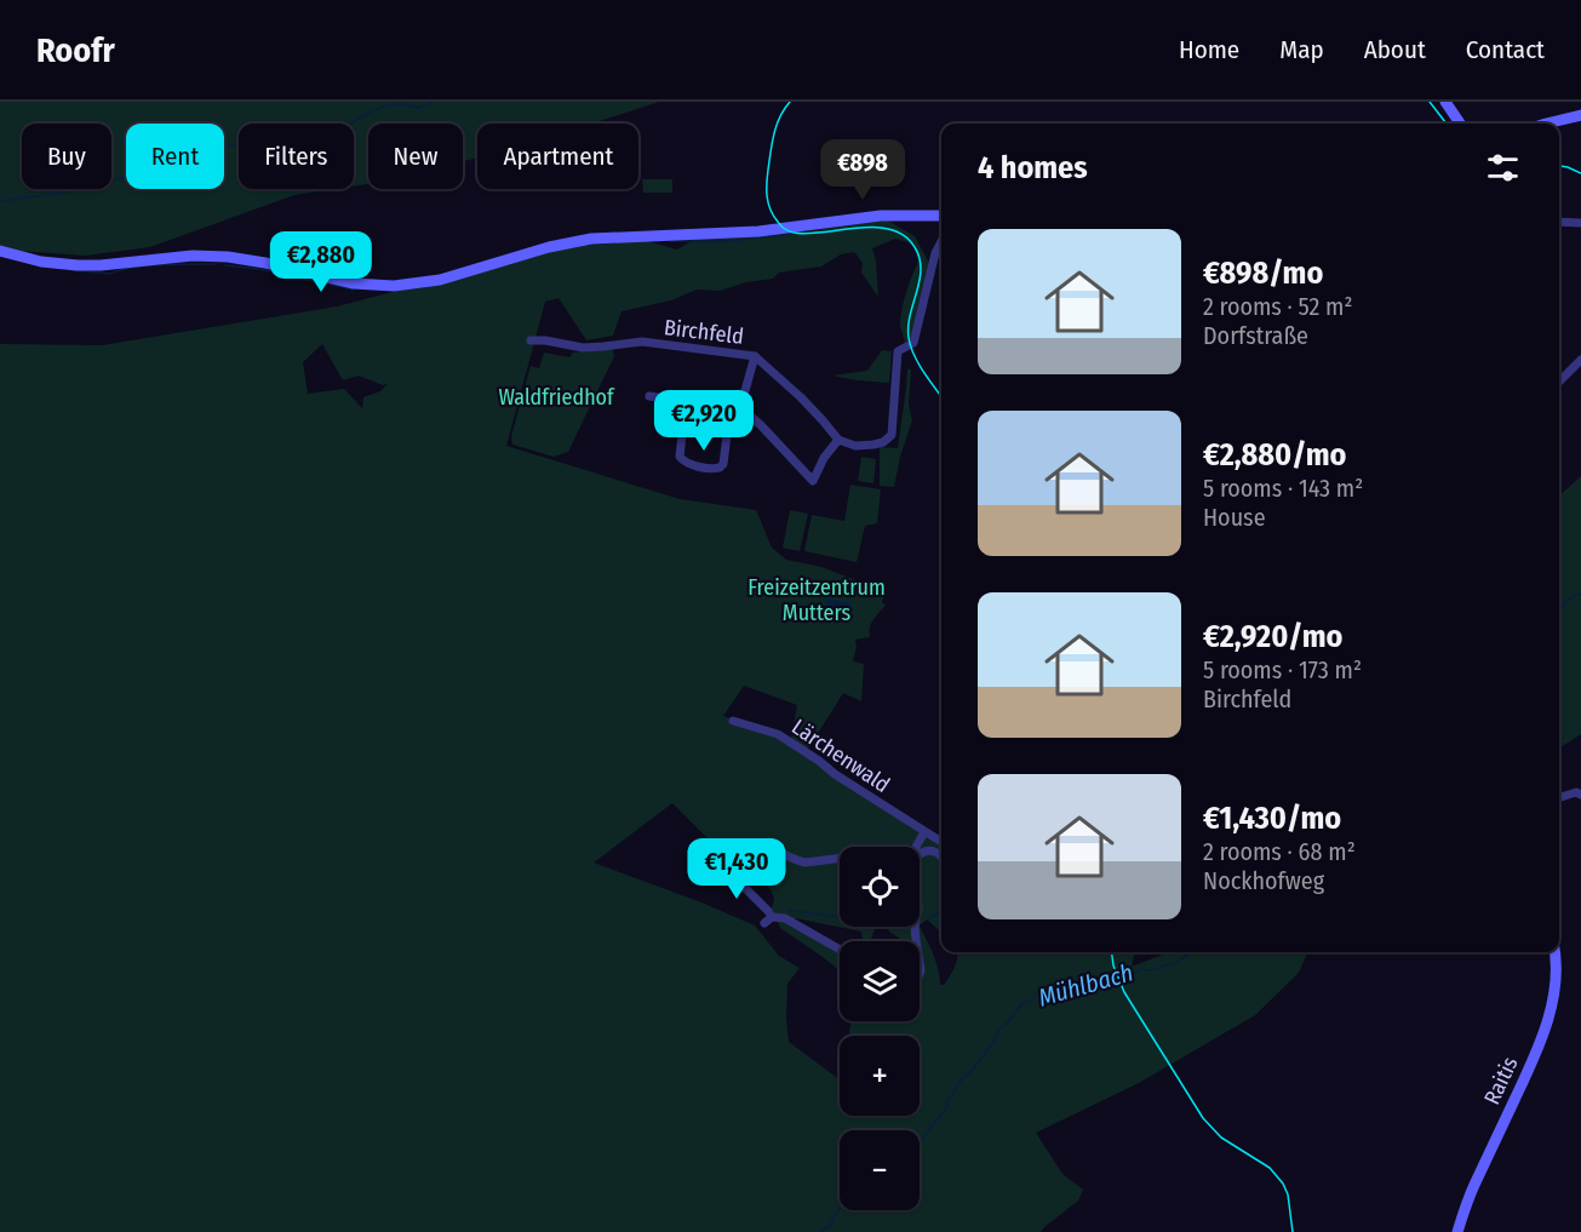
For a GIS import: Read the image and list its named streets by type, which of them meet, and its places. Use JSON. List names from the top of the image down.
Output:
{
  "streets": {
    "main road": ["Raitis"],
    "street": ["Birchfeld", "Lärchenwald"]
  },
  "water": ["Mühlbach"],
  "parks": ["Waldfriedhof", "Freizeitzentrum Mutters"],
  "page": {
    "header": "Roofr",
    "nav": [
      "Home",
      "Map",
      "About",
      "Contact"
    ],
    "chip": [
      "Buy",
      "Rent",
      "Filters",
      "New",
      "Apartment"
    ],
    "heading": "4 homes",
    "price": [
      "€898",
      "€2,880",
      "€2,920",
      "€1,430"
    ],
    "list": [
      {
        "name": "€898/mo",
        "note": "2 rooms · 52 m² · Dorfstraße"
      },
      {
        "name": "€2,880/mo",
        "note": "5 rooms · 143 m² · House"
      },
      {
        "name": "€2,920/mo",
        "note": "5 rooms · 173 m² · Birchfeld"
      },
      {
        "name": "€1,430/mo",
        "note": "2 rooms · 68 m² · Nockhofweg"
      }
    ],
    "map_buttons": ["+", "−"]
  }
}
